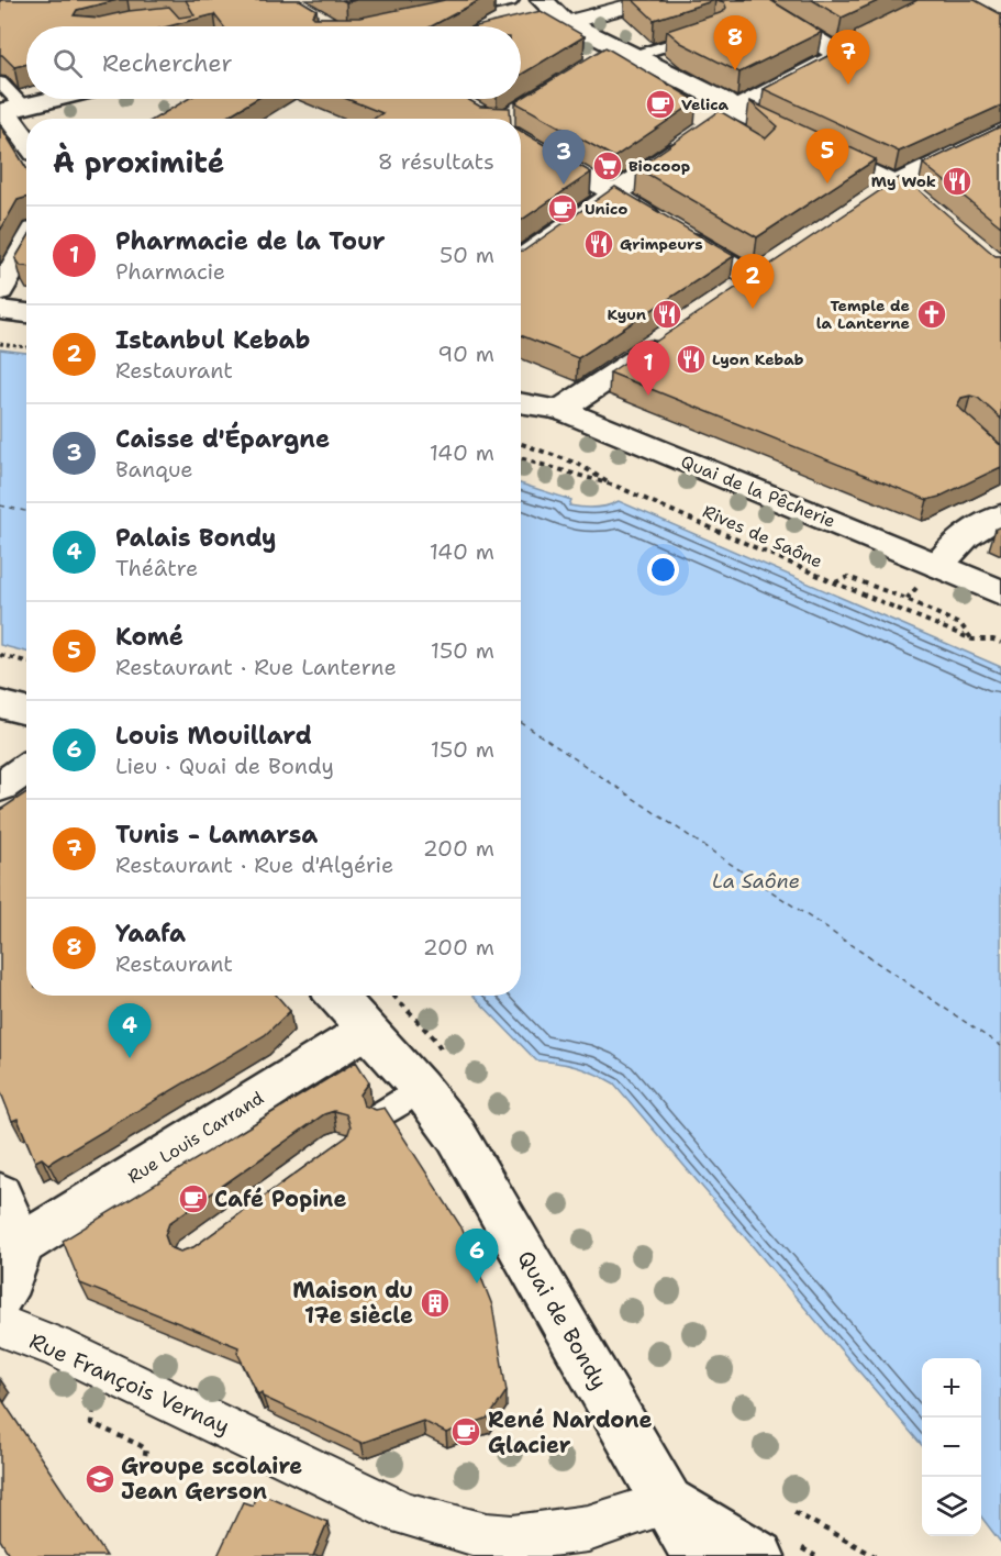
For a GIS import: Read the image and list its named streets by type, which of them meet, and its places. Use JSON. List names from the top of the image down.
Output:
{
  "streets": {
    "street": [
      "Quai de la Pêcherie",
      "Rue Louis Carrand",
      "Quai de Bondy",
      "Rue François Vernay"
    ],
    "path": ["Rives de Saône"]
  },
  "crossings": [
    ["Rue Louis Carrand", "Quai de Bondy"],
    ["Quai de Bondy", "Rue François Vernay"]
  ],
  "water": ["La Saône"],
  "places": {
    "cafe": [
      "Velica",
      "Unico",
      "Café Popine",
      "René Nardone Glacier"
    ],
    "supermarket": ["Biocoop"],
    "restaurant": [
      "My Wok",
      "Grimpeurs",
      "Kyun",
      "Lyon Kebab"
    ],
    "church": ["Temple de la Lanterne"],
    "building": ["Maison du 17e siècle"],
    "school or university": ["Groupe scolaire Jean Gerson"]
  },
  "page": {
    "pins": [
      "8",
      "7",
      "5",
      "3",
      "2",
      "1",
      "4",
      "6"
    ],
    "search": "Rechercher",
    "heading": ["À proximité", "8 résultats"],
    "list": [
      {
        "mark": "1",
        "name": "Pharmacie de la Tour",
        "note": "Pharmacie",
        "value": "50 m"
      },
      {
        "mark": "2",
        "name": "Istanbul Kebab",
        "note": "Restaurant",
        "value": "90 m"
      },
      {
        "mark": "3",
        "name": "Caisse d'Épargne",
        "note": "Banque",
        "value": "140 m"
      },
      {
        "mark": "4",
        "name": "Palais Bondy",
        "note": "Théâtre",
        "value": "140 m"
      },
      {
        "mark": "5",
        "name": "Komé",
        "note": "Restaurant · Rue Lanterne",
        "value": "150 m"
      },
      {
        "mark": "6",
        "name": "Louis Mouillard",
        "note": "Lieu · Quai de Bondy",
        "value": "150 m"
      },
      {
        "mark": "7",
        "name": "Tunis - Lamarsa",
        "note": "Restaurant · Rue d'Algérie",
        "value": "200 m"
      },
      {
        "mark": "8",
        "name": "Yaafa",
        "note": "Restaurant",
        "value": "200 m"
      }
    ],
    "map_buttons": ["+", "−"]
  }
}
